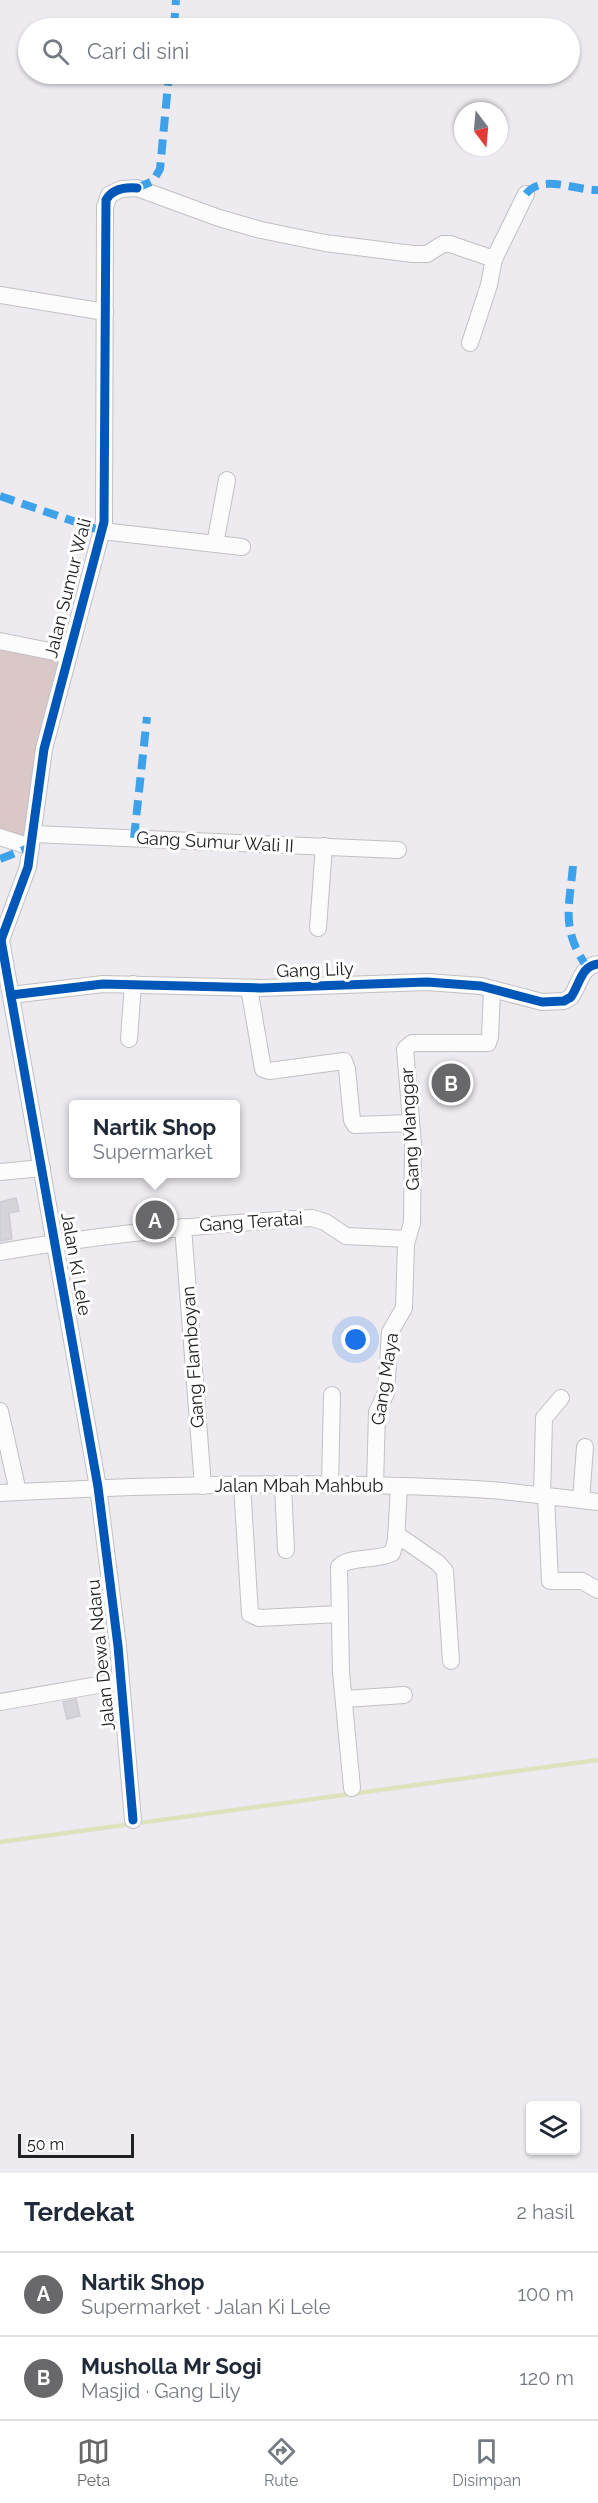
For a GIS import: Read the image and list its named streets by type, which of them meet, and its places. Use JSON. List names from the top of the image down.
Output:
{
  "streets": {
    "street": [
      "Jalan Sumur Wali",
      "Gang Sumur Wali II",
      "Gang Lily",
      "Gang Manggar",
      "Gang Teratai",
      "Jalan Ki Lele",
      "Gang Flamboyan",
      "Gang Maya",
      "Jalan Mbah Mahbub",
      "Jalan Dewa Ndaru"
    ]
  },
  "crossings": [
    ["Jalan Sumur Wali", "Gang Sumur Wali II"],
    ["Jalan Sumur Wali", "Jalan Ki Lele"],
    ["Gang Lily", "Gang Manggar"],
    ["Gang Lily", "Jalan Ki Lele"],
    ["Gang Manggar", "Gang Teratai"],
    ["Gang Manggar", "Gang Maya"],
    ["Gang Teratai", "Jalan Ki Lele"],
    ["Gang Teratai", "Gang Flamboyan"],
    ["Gang Teratai", "Gang Maya"],
    ["Jalan Ki Lele", "Jalan Mbah Mahbub"],
    ["Jalan Ki Lele", "Jalan Dewa Ndaru"],
    ["Gang Flamboyan", "Jalan Mbah Mahbub"],
    ["Gang Maya", "Jalan Mbah Mahbub"],
    ["Jalan Mbah Mahbub", "Jalan Dewa Ndaru"]
  ],
  "scale_bar": "50 m",
  "north": "bottom",
  "page": {
    "search": "Cari di sini",
    "pins": ["B", "A"],
    "popup": ["Nartik Shop", "Supermarket"],
    "scale": "50 m",
    "heading": ["Terdekat", "2 hasil"],
    "list": [
      {
        "mark": "A",
        "name": "Nartik Shop",
        "note": "Supermarket · Jalan Ki Lele",
        "value": "100 m"
      },
      {
        "mark": "B",
        "name": "Musholla Mr Sogi",
        "note": "Masjid · Gang Lily",
        "value": "120 m"
      }
    ],
    "nav": ["Peta", "Rute", "Disimpan"]
  }
}
